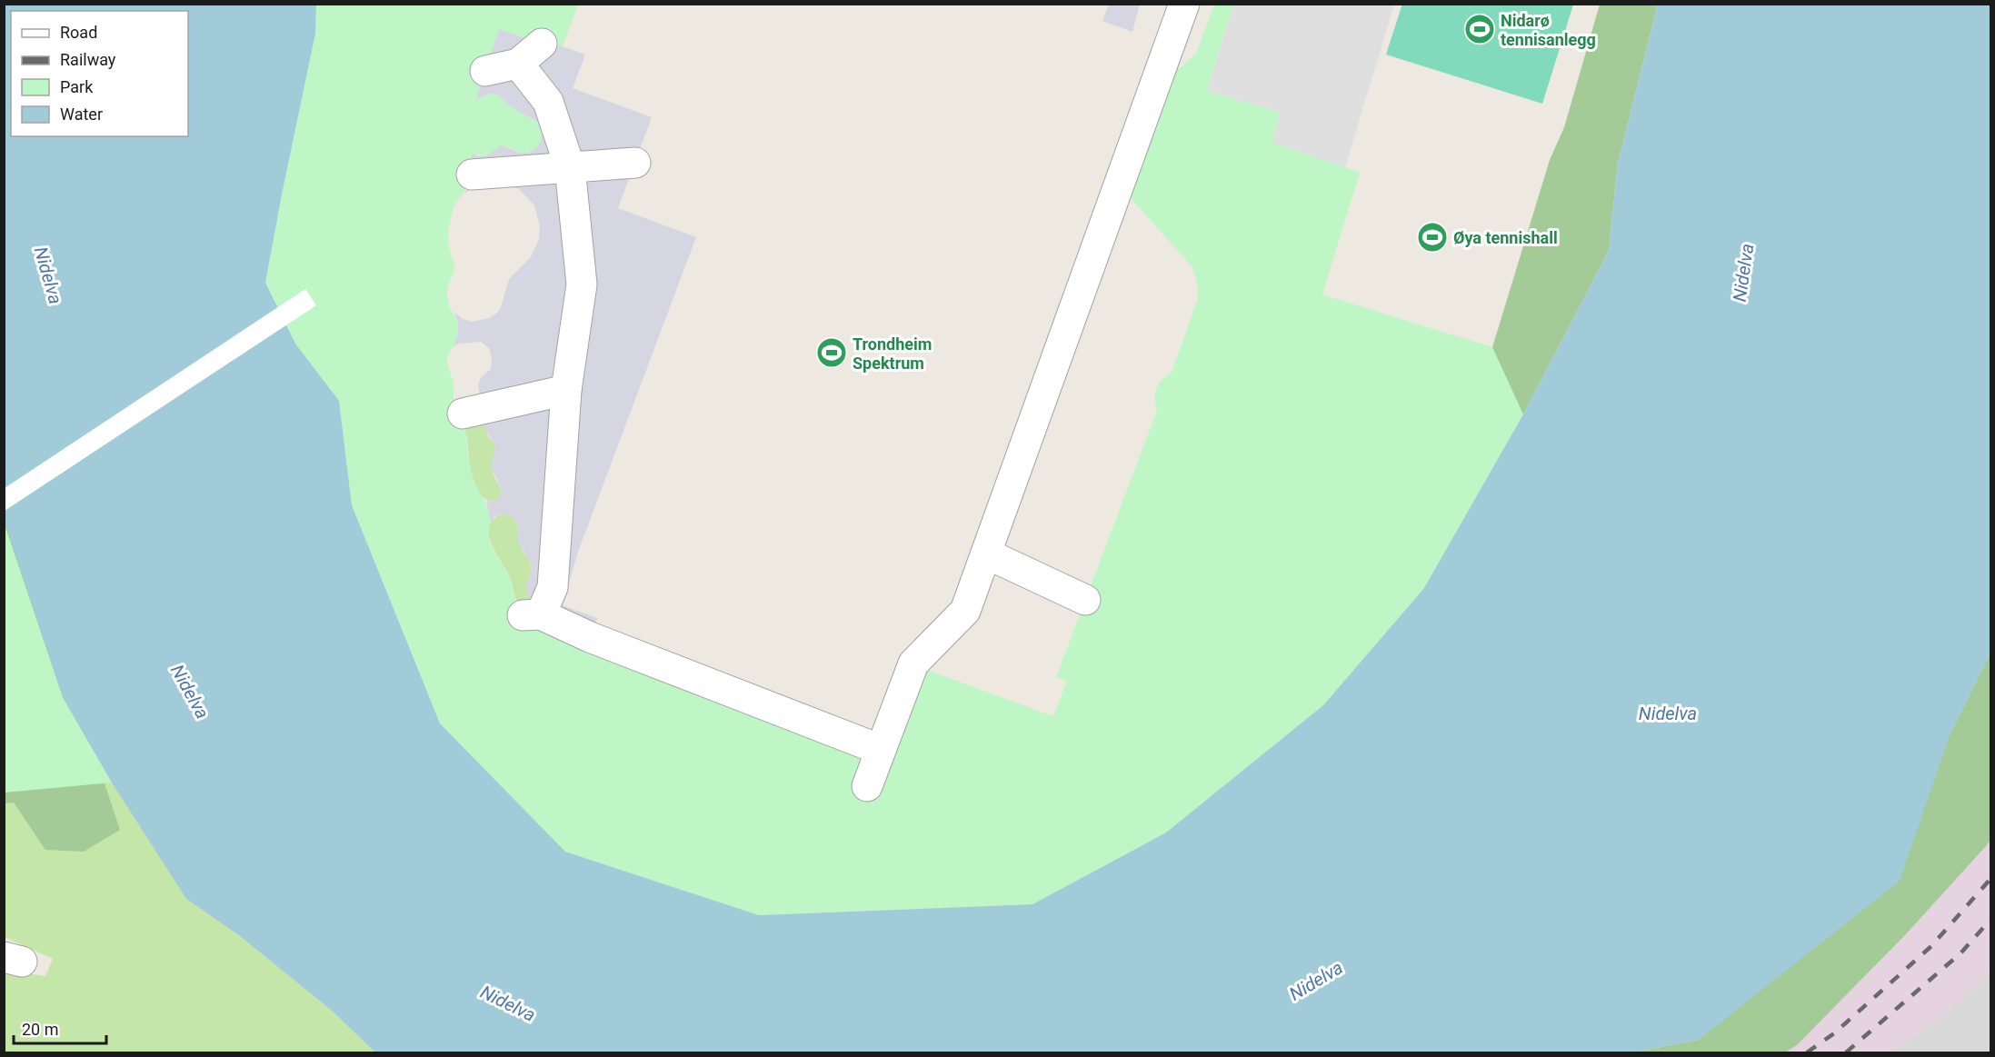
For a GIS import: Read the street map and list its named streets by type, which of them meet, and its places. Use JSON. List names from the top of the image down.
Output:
{
  "water": ["Nidelva"],
  "places": {
    "sports": ["Nidarø tennisanlegg", "Øya tennishall", "Trondheim Spektrum"]
  },
  "legend": [
    "Road",
    "Railway",
    "Park",
    "Water"
  ],
  "scale_bar": "20 m"
}
